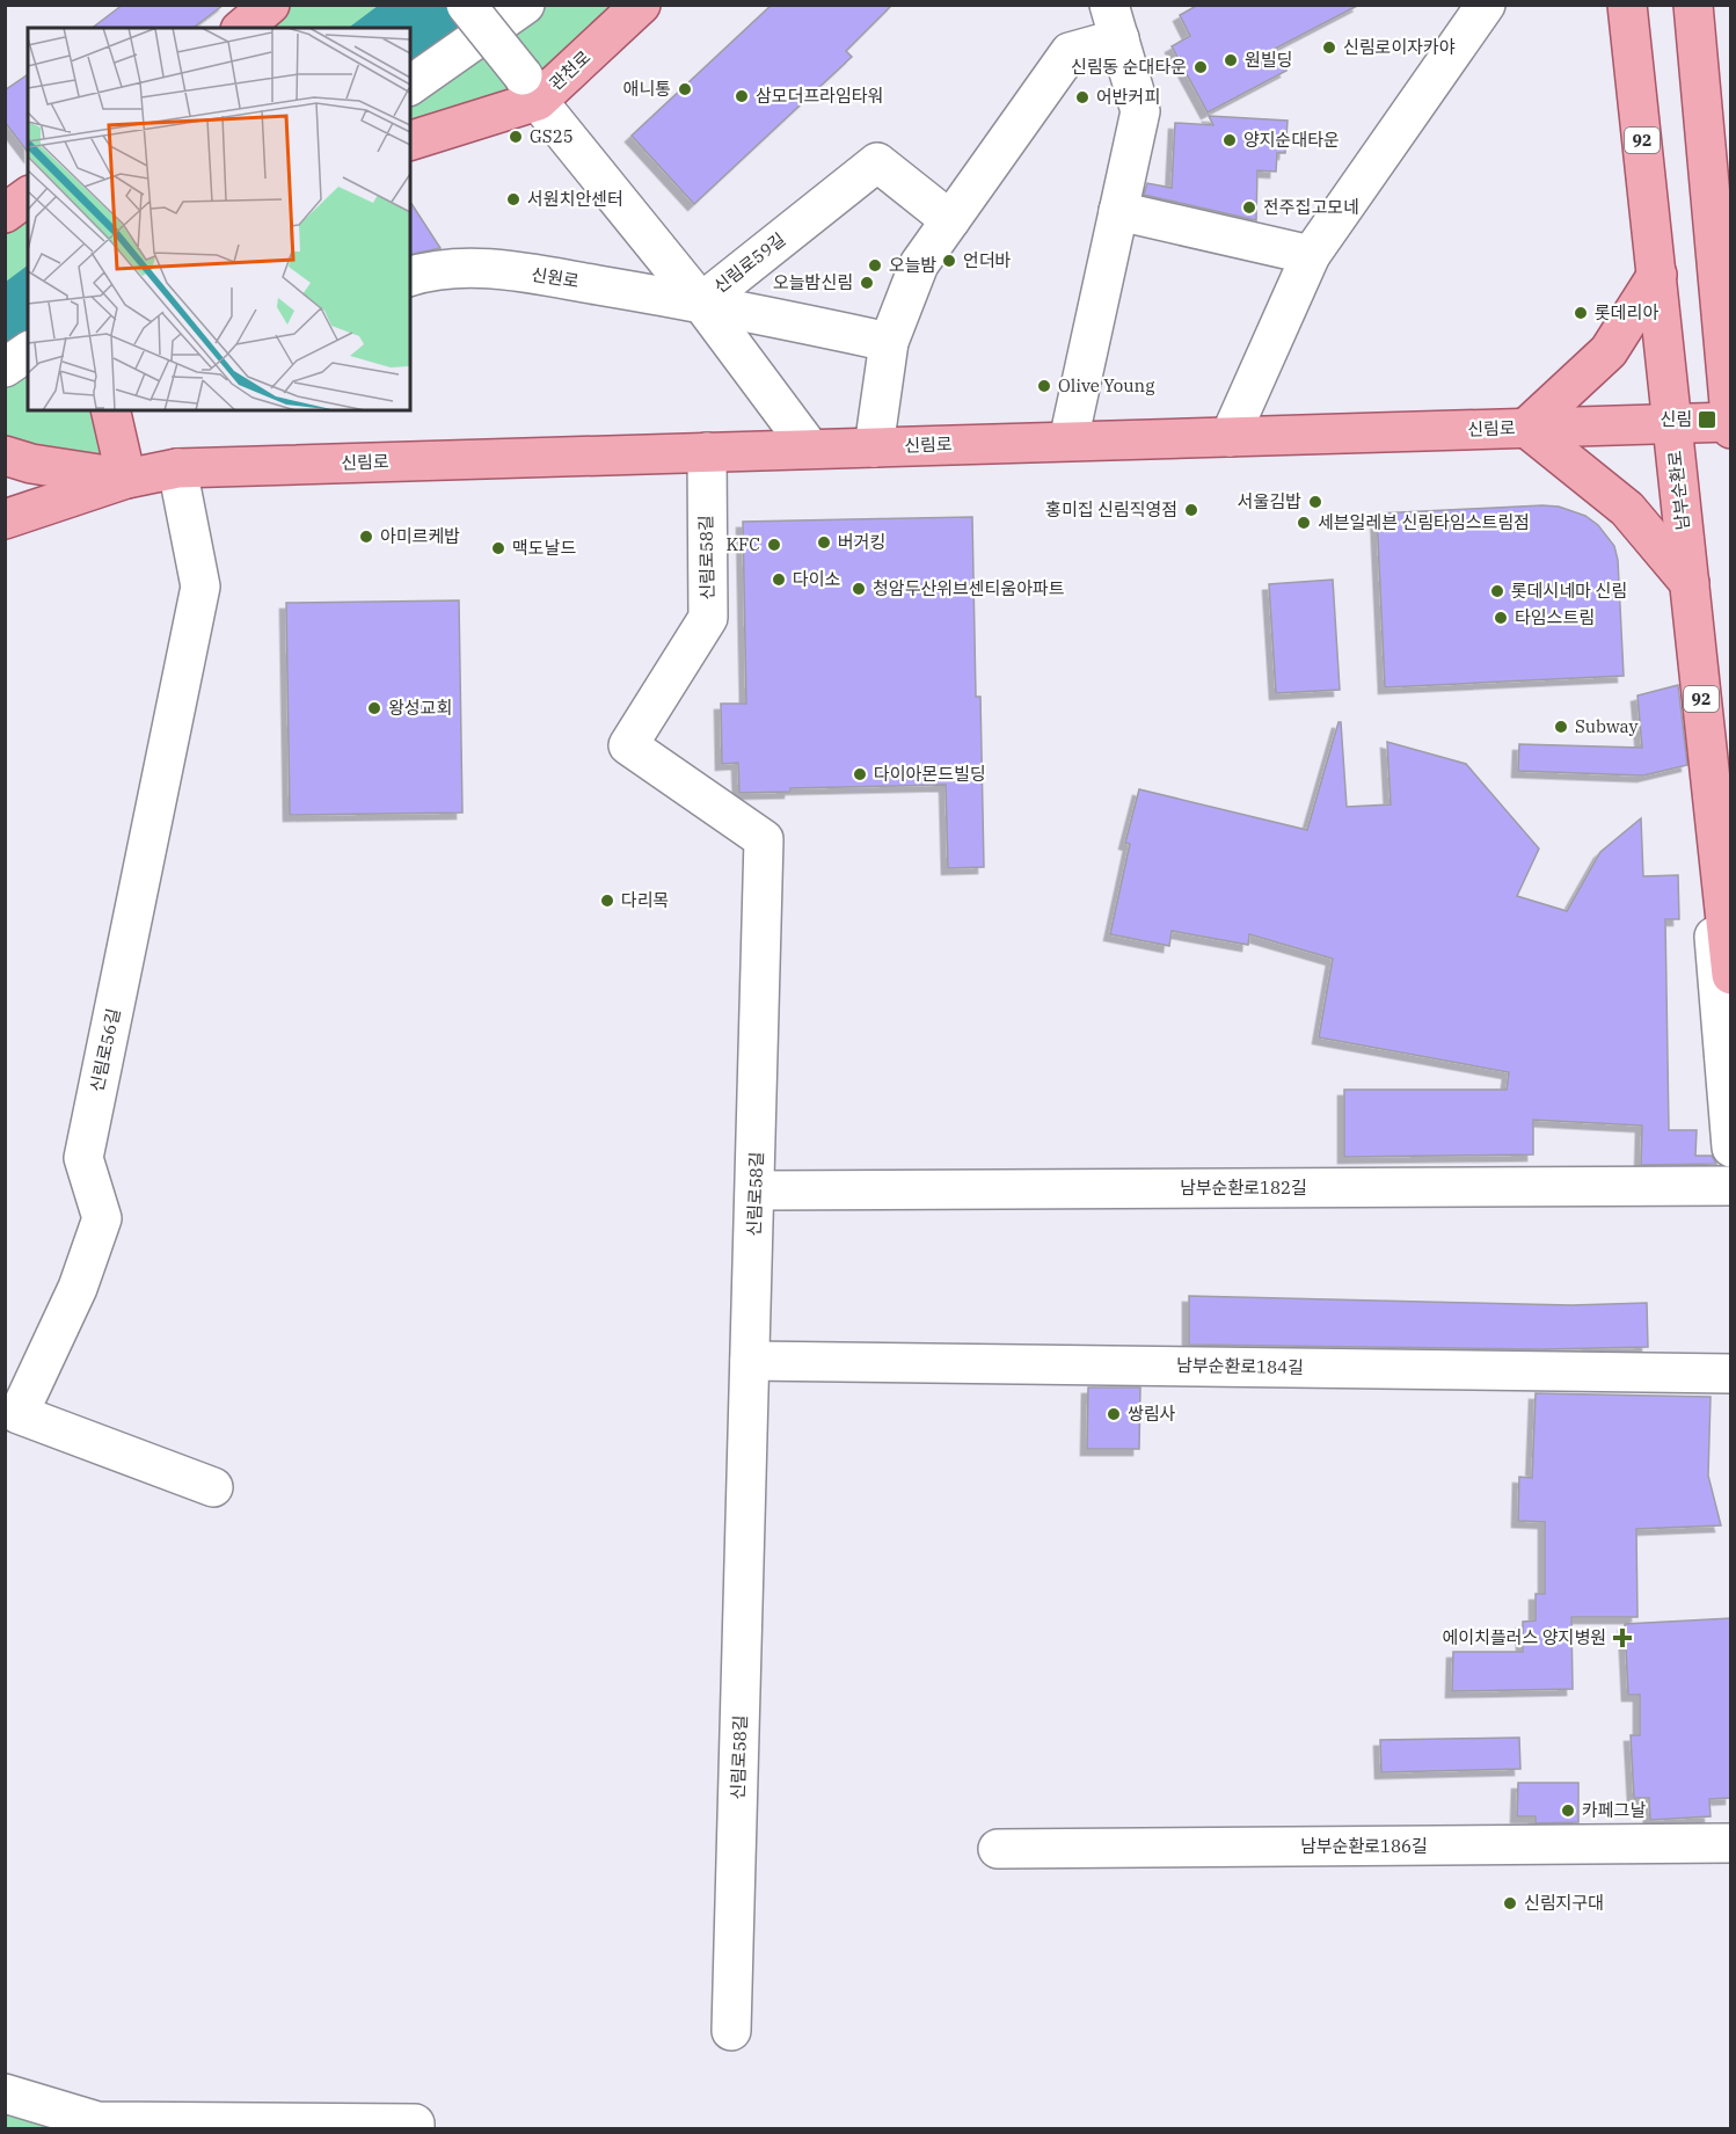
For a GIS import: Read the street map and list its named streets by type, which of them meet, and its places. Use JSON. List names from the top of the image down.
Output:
{
  "streets": {
    "main road": [
      "관천로",
      "92",
      "신림로",
      "남부순환로"
    ],
    "street": [
      "신림로59길",
      "신원로",
      "신림로58길",
      "신림로56길",
      "남부순환로182길",
      "남부순환로184길",
      "남부순환로186길"
    ]
  },
  "crossings": [
    ["신림로59길", "신원로"],
    ["신림로", "남부순환로"],
    ["신림로", "신림로58길"],
    ["신림로", "신림로56길"],
    ["신림로58길", "남부순환로182길"],
    ["신림로58길", "남부순환로184길"]
  ],
  "places": {
    "other": [
      "신림로이자카야",
      "원빌딩",
      "신림동 순대타운",
      "애니통",
      "삼모더프라임타워",
      "어반커피",
      "GS25",
      "양지순대타운",
      "서원치안센터",
      "전주집고모네",
      "언더바",
      "오늘밤",
      "오늘밤신림",
      "롯데리아",
      "Olive Young",
      "서울김밥",
      "홍미집 신림직영점",
      "세븐일레븐 신림타임스트림점",
      "아미르케밥",
      "버거킹",
      "KFC",
      "맥도날드",
      "다이소",
      "청암두산위브센티움아파트",
      "롯데시네마 신림",
      "타임스트림",
      "왕성교회",
      "Subway",
      "다이아몬드빌딩",
      "다리목",
      "쌍림사",
      "카페그날",
      "신림지구대"
    ],
    "transit": ["신림"],
    "health": ["에이치플러스 양지병원"]
  }
}
